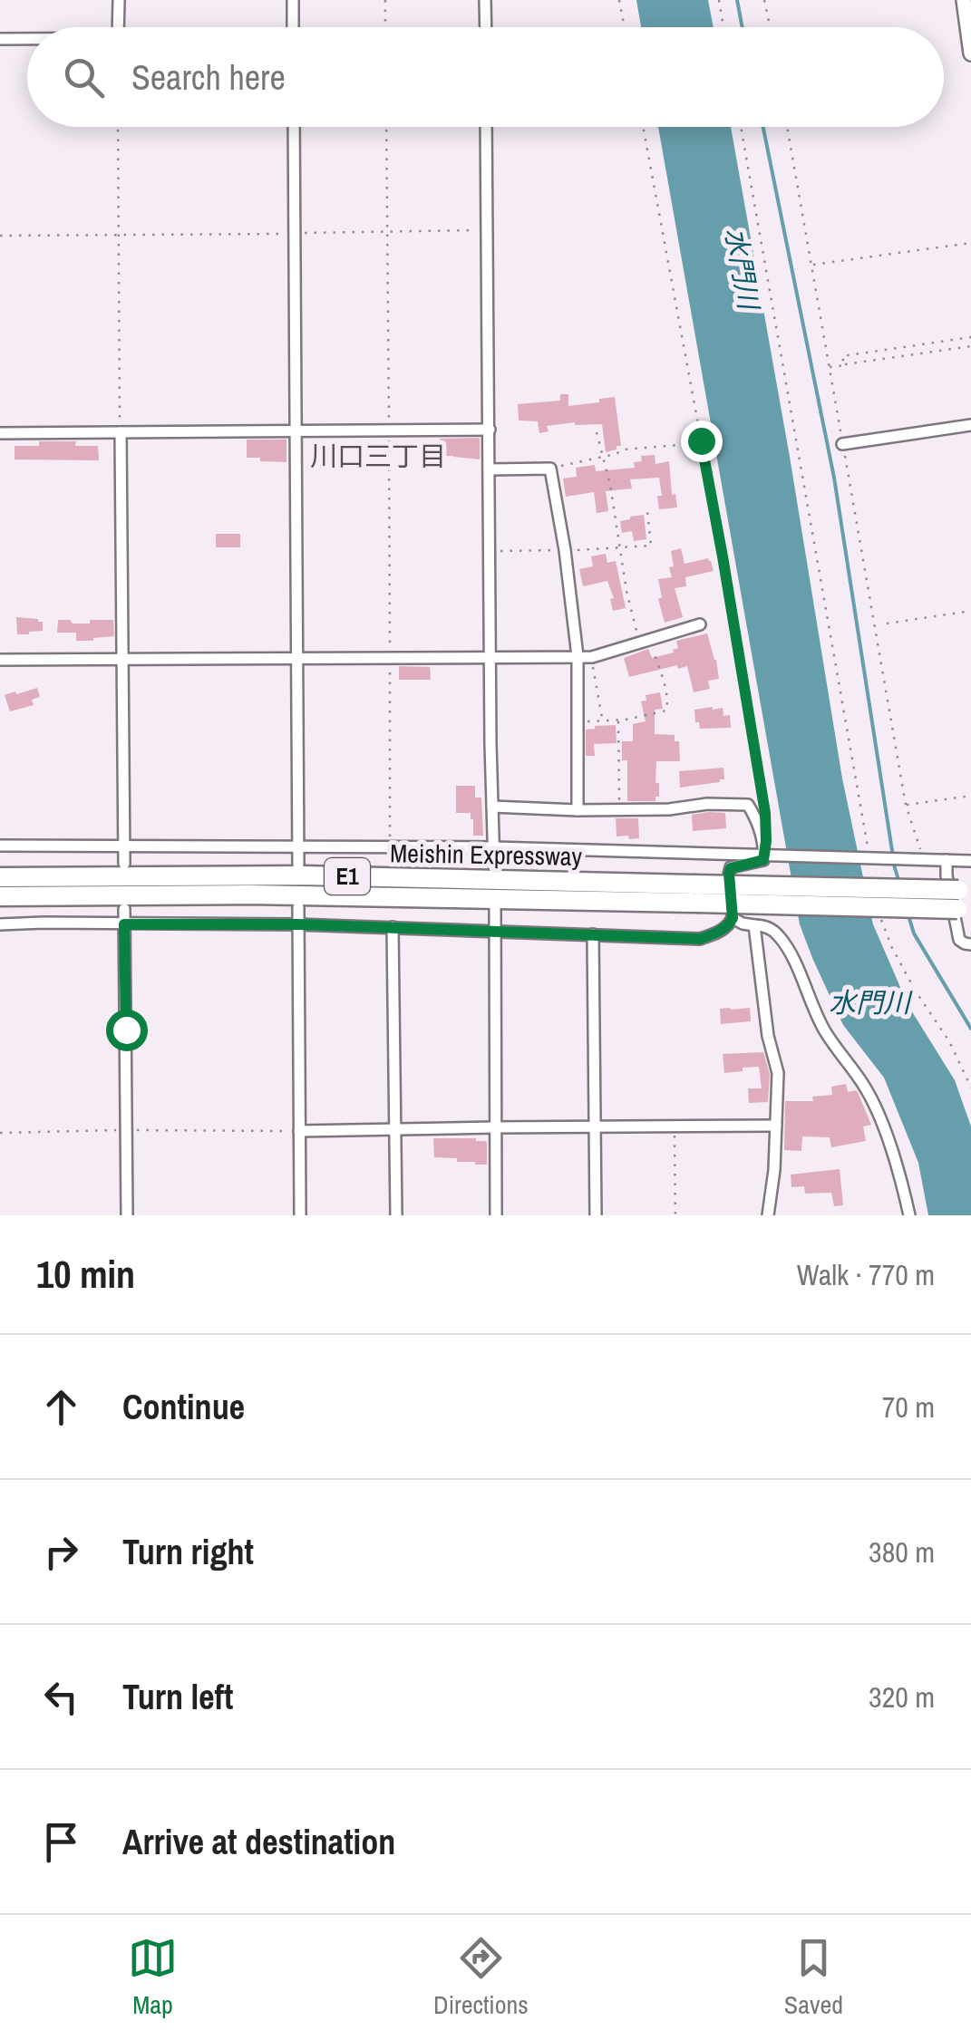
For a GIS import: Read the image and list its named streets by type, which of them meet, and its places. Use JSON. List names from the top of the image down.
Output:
{
  "streets": {
    "highway": ["Meishin Expressway", "E1"]
  },
  "districts": ["川口三丁目"],
  "water": ["水門川"],
  "page": {
    "search": "Search here",
    "heading": ["10 min", "Walk · 770 m"],
    "list": [
      ["Continue", "70 m"],
      ["Turn right", "380 m"],
      ["Turn left", "320 m"],
      "Arrive at destination"
    ],
    "nav": ["Map", "Directions", "Saved"]
  }
}
